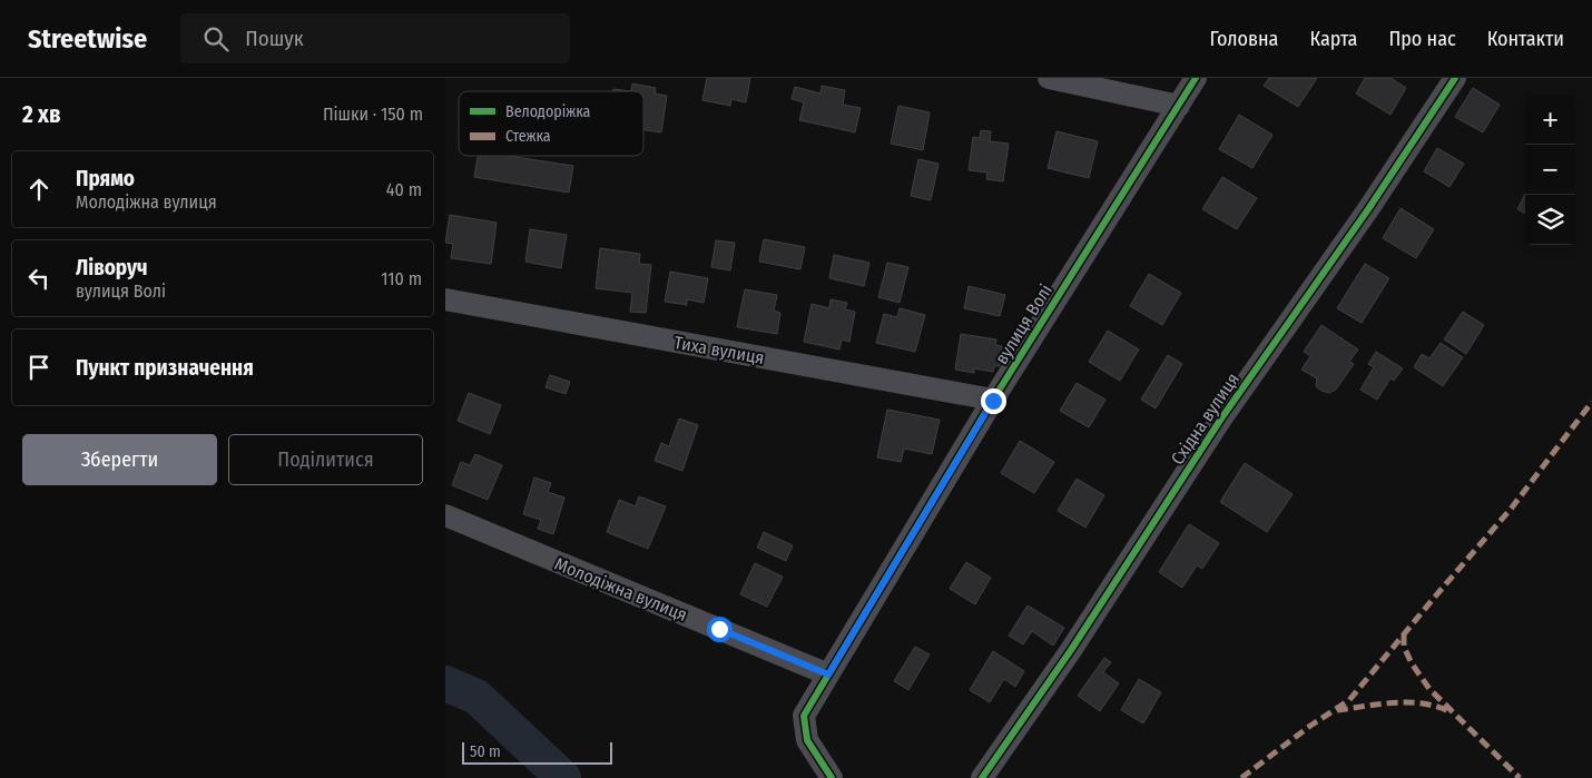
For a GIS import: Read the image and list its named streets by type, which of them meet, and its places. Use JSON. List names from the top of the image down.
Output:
{
  "streets": {
    "street": [
      "вулиця Волі",
      "Тиха вулиця",
      "Східна вулиця",
      "Молодіжна вулиця"
    ]
  },
  "crossings": [
    ["вулиця Волі", "Тиха вулиця"],
    ["вулиця Волі", "Молодіжна вулиця"]
  ],
  "legend": ["Велодоріжка", "Стежка"],
  "scale_bar": "50 m",
  "page": {
    "header": "Streetwise",
    "search": "Пошук",
    "nav": [
      "Головна",
      "Карта",
      "Про нас",
      "Контакти"
    ],
    "heading": ["2 хв", "Пішки · 150 m"],
    "map_buttons": ["+", "−"],
    "list": [
      ["Прямо", "Молодіжна вулиця", "40 m"],
      ["Ліворуч", "вулиця Волі", "110 m"],
      "Пункт призначення"
    ],
    "buttons": ["Зберегти", "Поділитися"],
    "scale": "50 m"
  }
}
